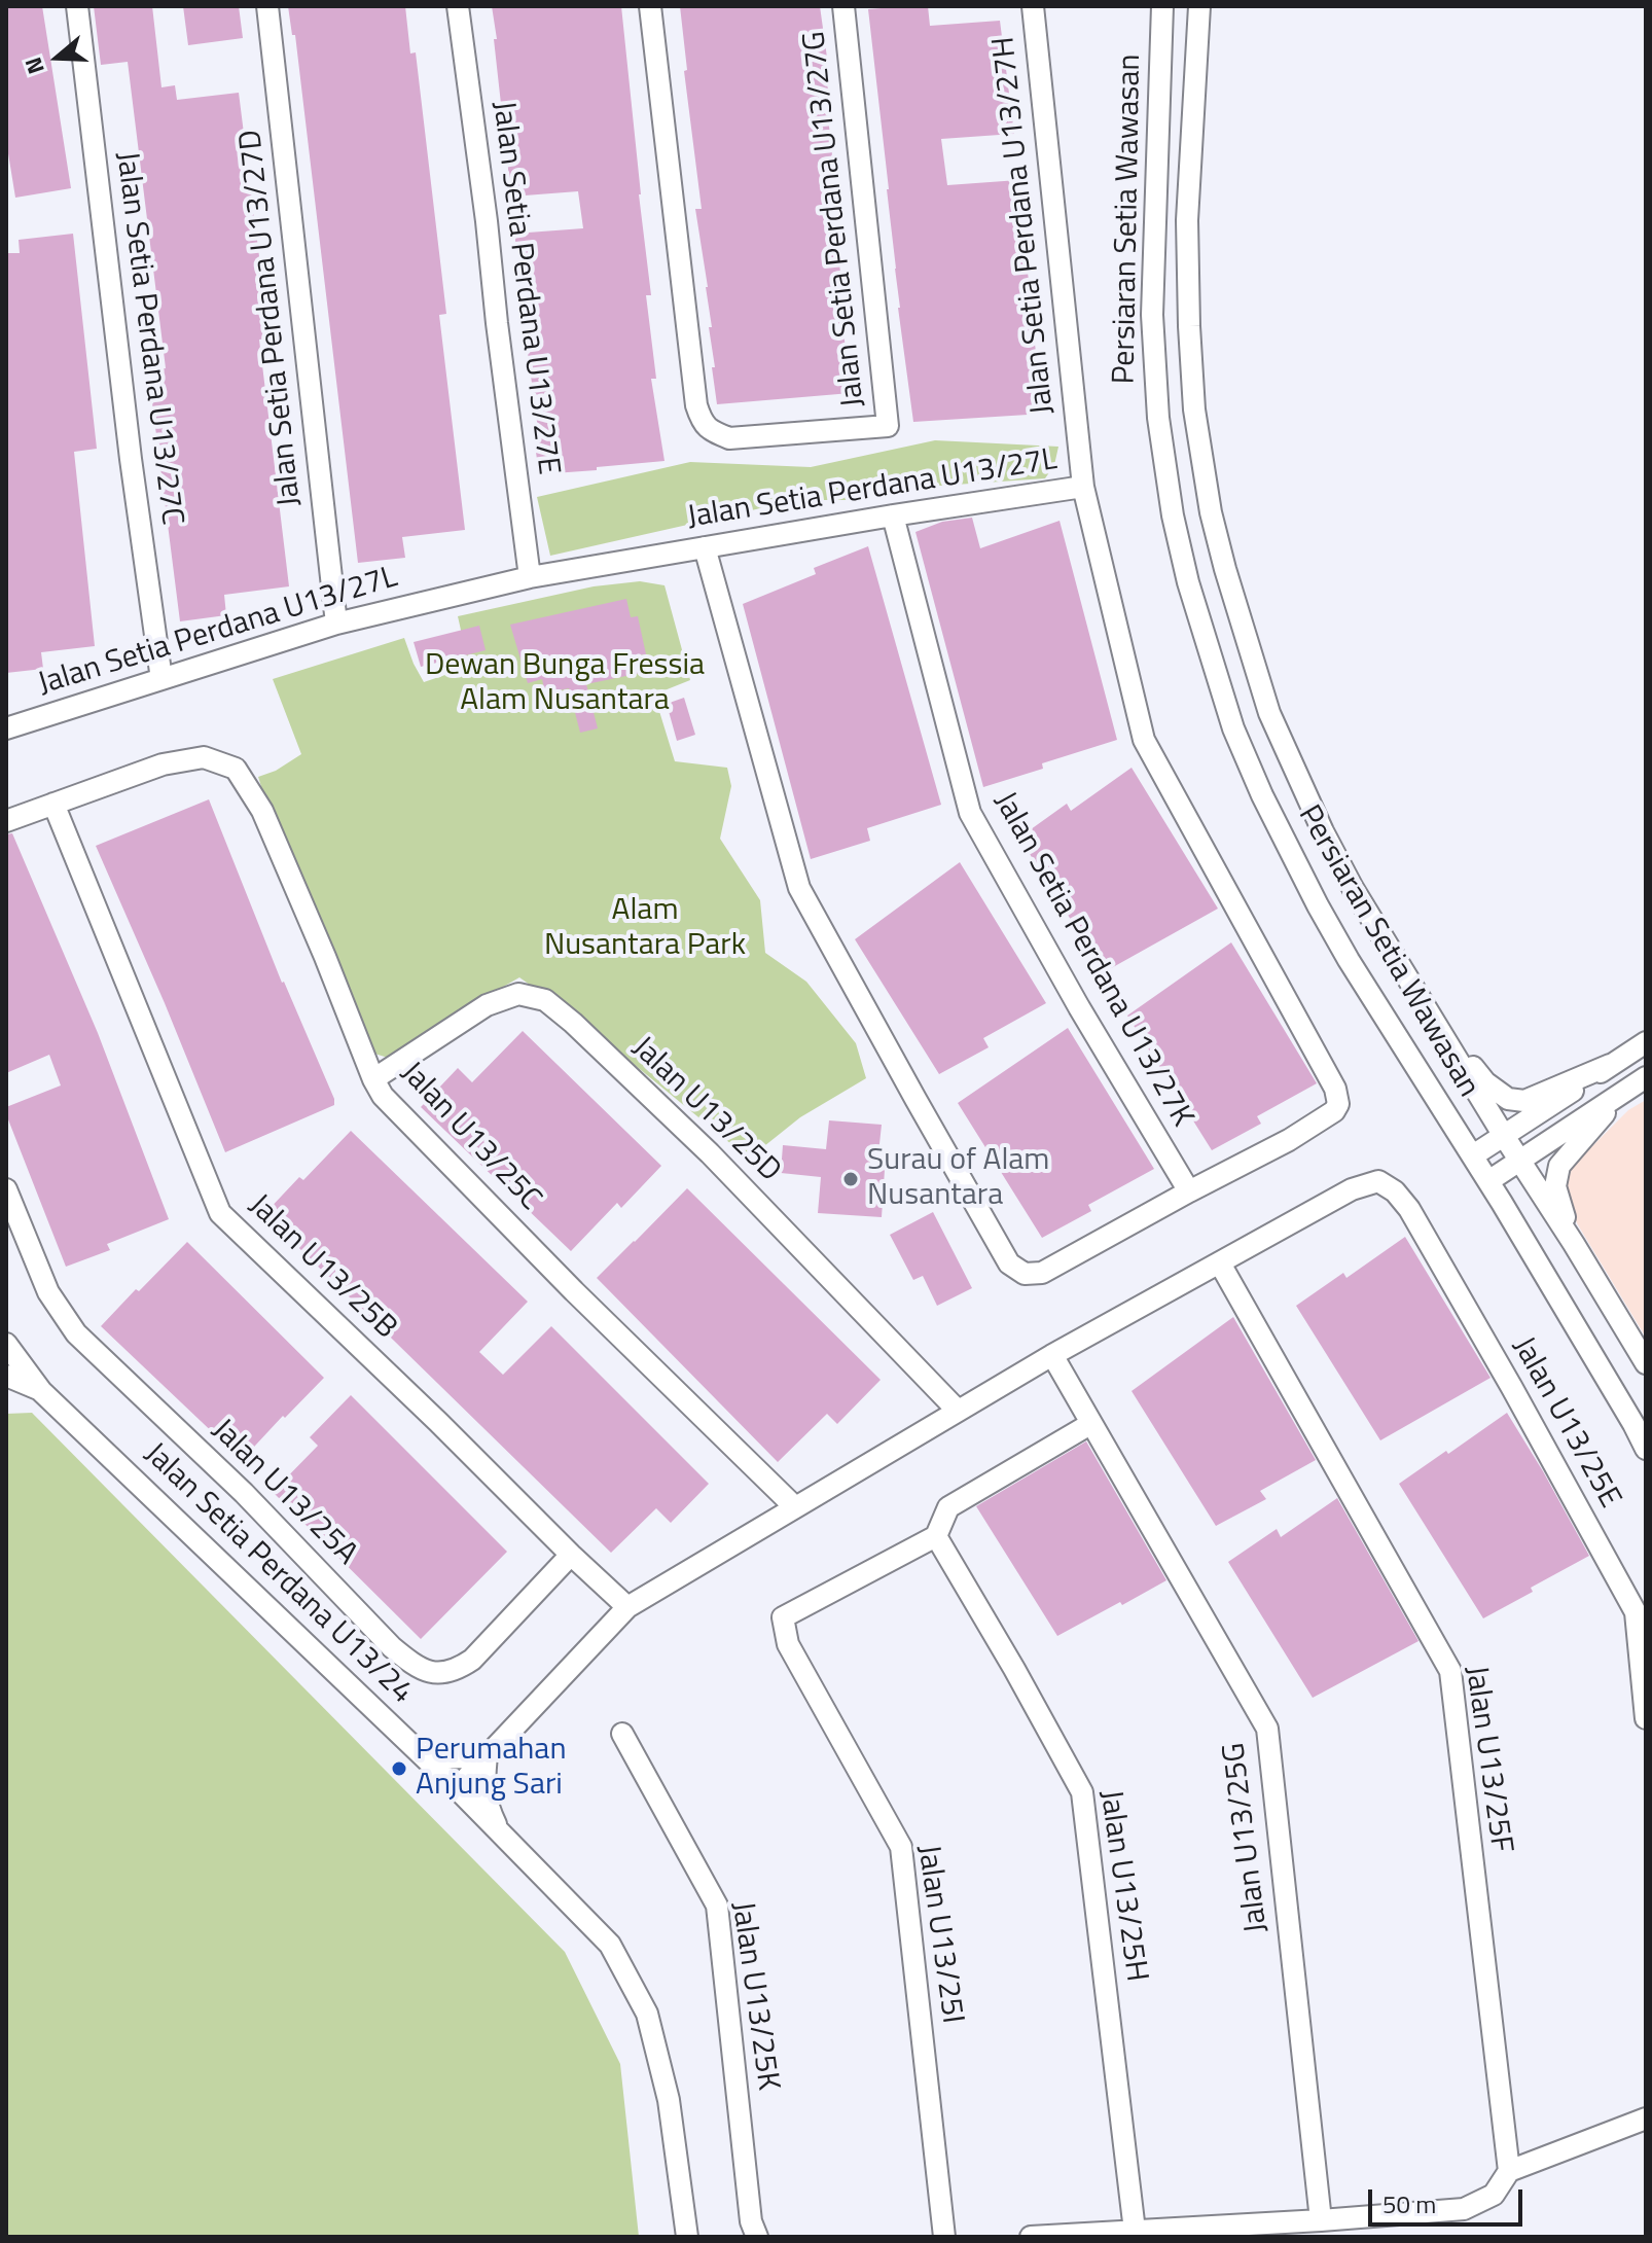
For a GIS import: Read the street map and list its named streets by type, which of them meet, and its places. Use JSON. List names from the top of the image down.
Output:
{
  "streets": {
    "street": [
      "Jalan Setia Perdana U13/27G",
      "Persiaran Setia Wawasan",
      "Jalan Setia Perdana U13/27H",
      "Jalan Setia Perdana U13/27E",
      "Jalan Setia Perdana U13/27D",
      "Jalan Setia Perdana U13/27C",
      "Jalan Setia Perdana U13/27L",
      "Jalan Setia Perdana U13/27K",
      "Jalan U13/25D",
      "Jalan U13/25C",
      "Jalan U13/25B",
      "Jalan U13/25E",
      "Jalan U13/25A",
      "Jalan Setia Perdana U13/24",
      "Jalan U13/25F",
      "Jalan U13/25G",
      "Jalan U13/25H",
      "Jalan U13/25I",
      "Jalan U13/25K"
    ]
  },
  "crossings": [
    ["Jalan Setia Perdana U13/27H", "Jalan Setia Perdana U13/27L"],
    ["Jalan Setia Perdana U13/27E", "Jalan Setia Perdana U13/27L"],
    ["Jalan Setia Perdana U13/27D", "Jalan Setia Perdana U13/27L"],
    ["Jalan Setia Perdana U13/27C", "Jalan Setia Perdana U13/27L"],
    ["Jalan Setia Perdana U13/27L", "Jalan Setia Perdana U13/27K"],
    ["Jalan U13/25D", "Jalan U13/25C"],
    ["Jalan U13/25C", "Jalan U13/25B"],
    ["Jalan U13/25B", "Jalan U13/25A"],
    ["Jalan U13/25E", "Jalan U13/25F"],
    ["Jalan U13/25H", "Jalan U13/25I"]
  ],
  "parks": ["Dewan Bunga Fressia Alam Nusantara", "Alam Nusantara Park"],
  "places": ["Surau of Alam Nusantara", "Perumahan Anjung Sari"],
  "scale_bar": "50 m",
  "north": "left"
}
